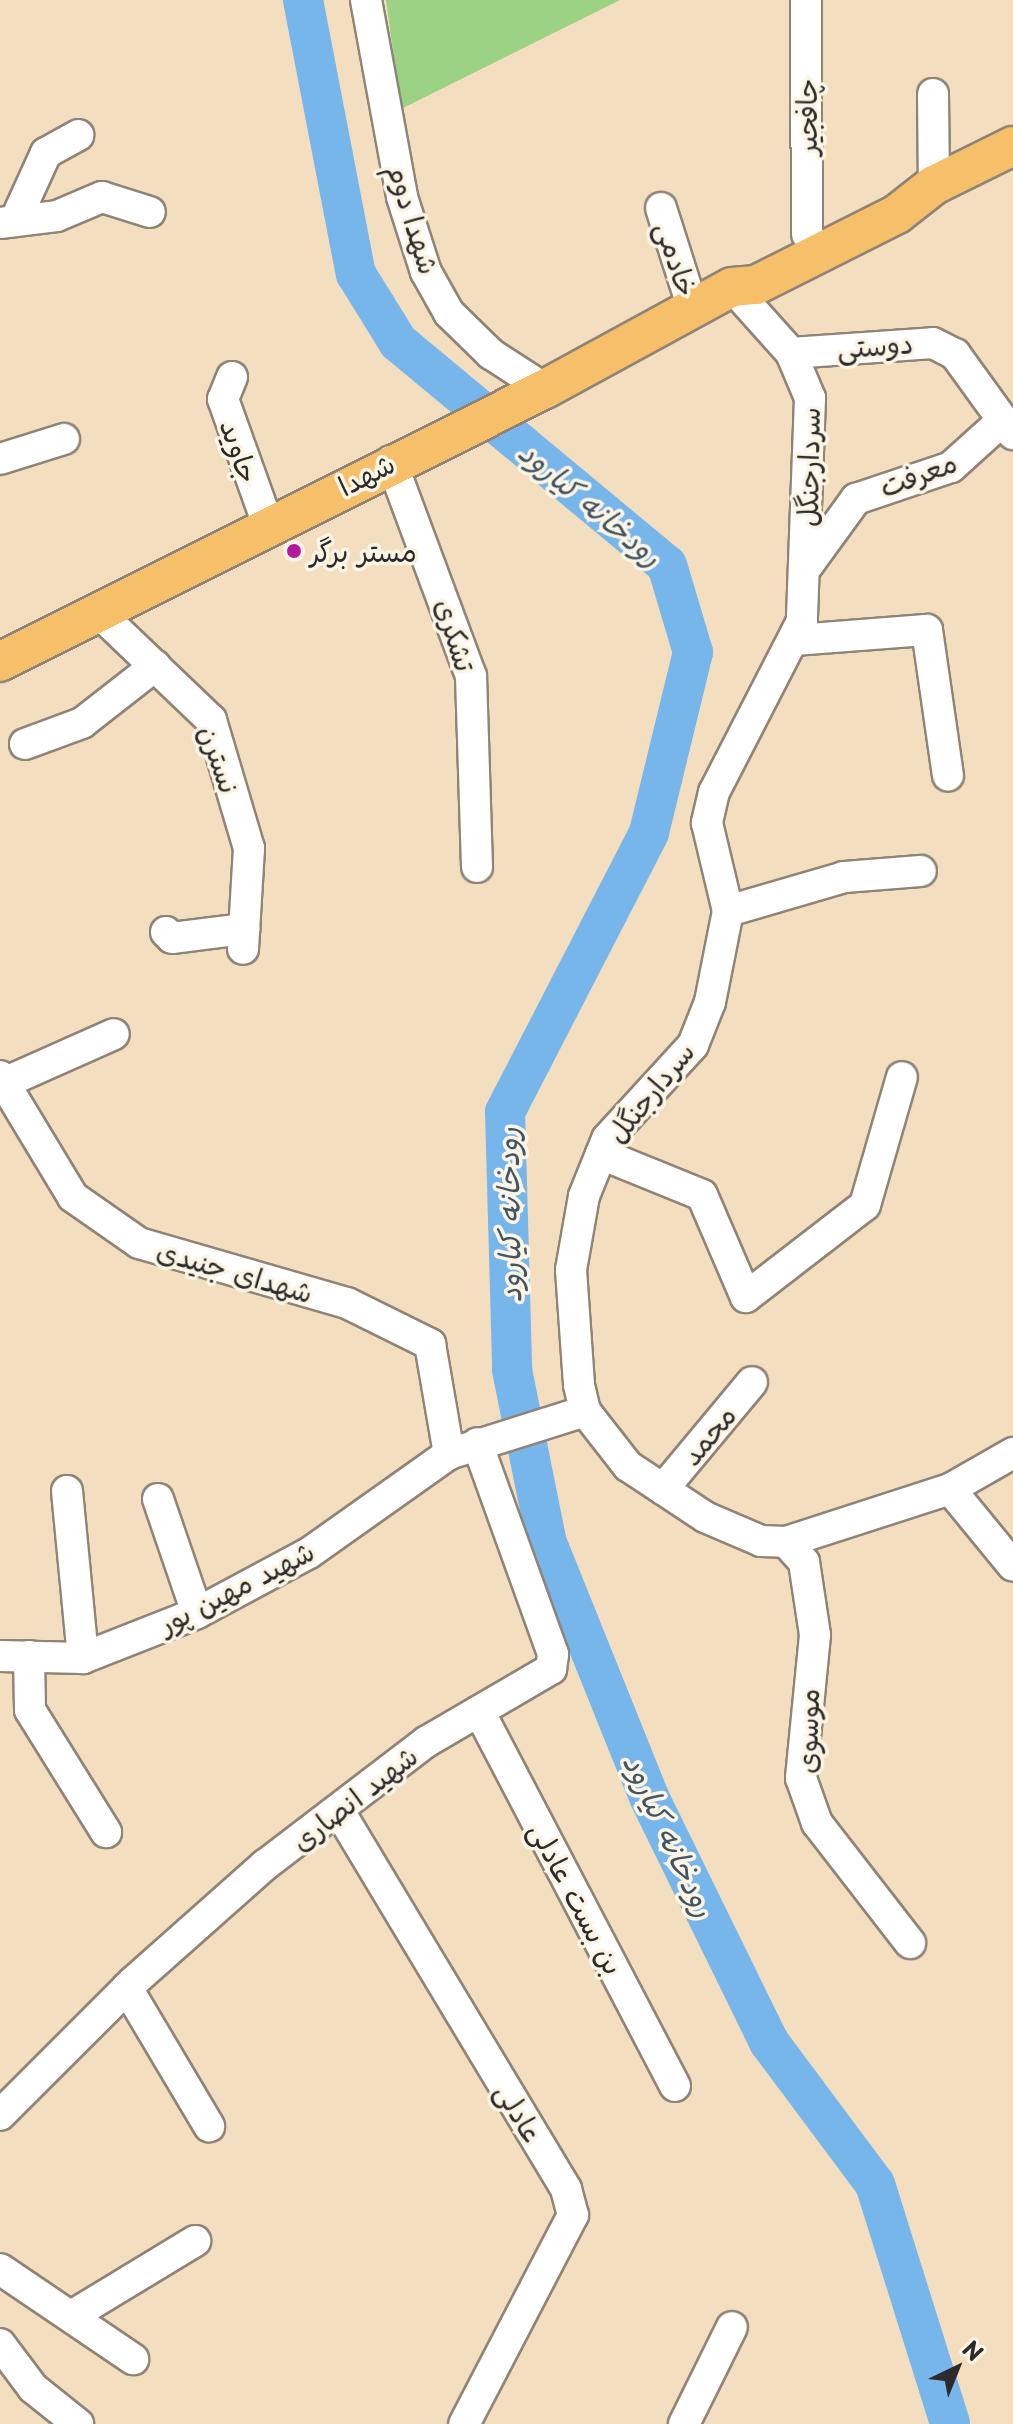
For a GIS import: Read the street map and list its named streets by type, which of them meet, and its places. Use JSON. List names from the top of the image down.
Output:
{
  "streets": {
    "main road": ["شهدا"],
    "street": [
      "چافجیر",
      "شهدا دوم",
      "خادمی",
      "دوستی",
      "جاوید",
      "سردارجنگل",
      "معرفت",
      "تشکری",
      "نسترن",
      "شهدای جنیدی",
      "محمد",
      "شهید مهین پور",
      "موسوی",
      "شهید انصاری",
      "بن بست عادلی",
      "عادلی"
    ]
  },
  "crossings": [
    ["چافجیر", "شهدا"],
    ["شهدا دوم", "شهدا"],
    ["خادمی", "شهدا"],
    ["دوستی", "سردارجنگل"],
    ["دوستی", "معرفت"],
    ["جاوید", "شهدا"],
    ["سردارجنگل", "شهدا"],
    ["سردارجنگل", "معرفت"],
    ["سردارجنگل", "شهید مهین پور"],
    ["شهدا", "تشکری"],
    ["شهدا", "نسترن"],
    ["شهدای جنیدی", "شهید مهین پور"],
    ["شهدای جنیدی", "شهید انصاری"],
    ["شهید مهین پور", "شهید انصاری"],
    ["شهید انصاری", "بن بست عادلی"],
    ["شهید انصاری", "عادلی"]
  ],
  "water": ["رودخانه کیارود"],
  "places": ["مستر برگر"],
  "north": "top right"
}
